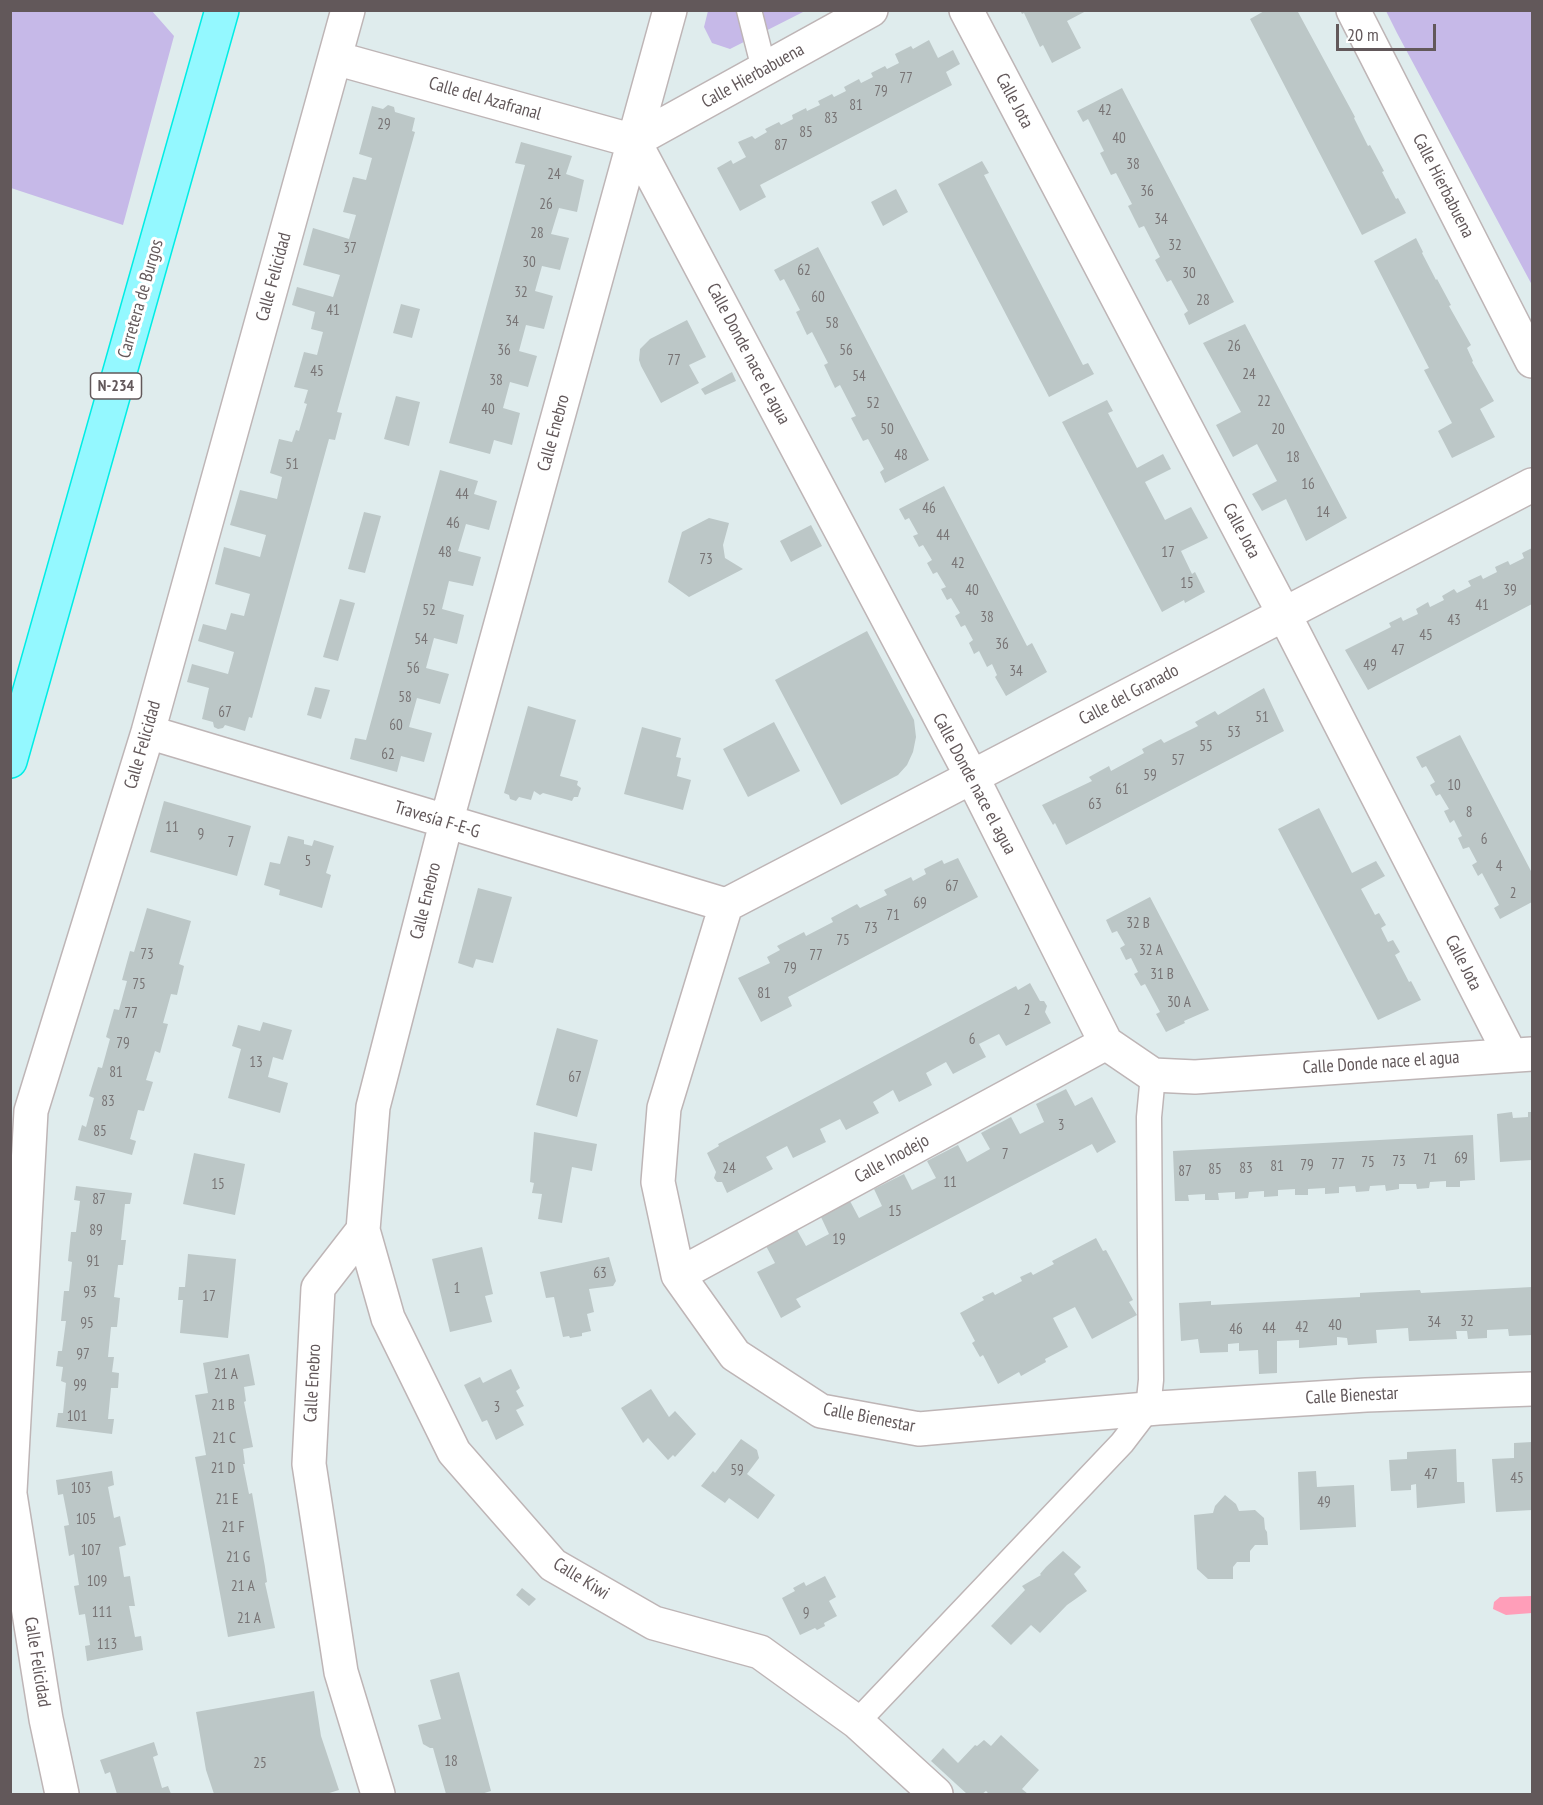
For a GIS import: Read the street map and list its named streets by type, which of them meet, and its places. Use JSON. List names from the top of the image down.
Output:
{
  "streets": {
    "highway": ["Carretera de Burgos", "N-234"],
    "street": [
      "Calle Hierbabuena",
      "Calle del Azafranal",
      "Calle Jota",
      "Calle Felicidad",
      "Calle Donde nace el agua",
      "Calle Enebro",
      "Calle del Granado",
      "Travesía F-E-G",
      "Calle Inodejo",
      "Calle Bienestar",
      "Calle Kiwi"
    ]
  },
  "crossings": [
    ["Calle Hierbabuena", "Calle del Azafranal"],
    ["Calle Hierbabuena", "Calle Donde nace el agua"],
    ["Calle Hierbabuena", "Calle Enebro"],
    ["Calle del Azafranal", "Calle Felicidad"],
    ["Calle del Azafranal", "Calle Donde nace el agua"],
    ["Calle del Azafranal", "Calle Enebro"],
    ["Calle Jota", "Calle Donde nace el agua"],
    ["Calle Jota", "Calle del Granado"],
    ["Calle Felicidad", "Travesía F-E-G"],
    ["Calle Donde nace el agua", "Calle Enebro"],
    ["Calle Donde nace el agua", "Calle del Granado"],
    ["Calle Donde nace el agua", "Calle Inodejo"],
    ["Calle Enebro", "Travesía F-E-G"],
    ["Calle Enebro", "Calle Kiwi"],
    ["Calle del Granado", "Travesía F-E-G"],
    ["Calle del Granado", "Calle Bienestar"],
    ["Travesía F-E-G", "Calle Bienestar"],
    ["Calle Inodejo", "Calle Bienestar"]
  ],
  "house_numbers": [
    "77",
    "79",
    "81",
    "42",
    "83",
    "29",
    "85",
    "40",
    "87",
    "38",
    "24",
    "36",
    "26",
    "34",
    "28",
    "32",
    "37",
    "30",
    "62",
    "30",
    "32",
    "60",
    "28",
    "41",
    "34",
    "58",
    "26",
    "36",
    "56",
    "77",
    "45",
    "24",
    "54",
    "38",
    "22",
    "52",
    "40",
    "50",
    "20",
    "48",
    "18",
    "51",
    "16",
    "44",
    "46",
    "14",
    "46",
    "44",
    "48",
    "17",
    "73",
    "42",
    "15",
    "40",
    "39",
    "41",
    "52",
    "38",
    "43",
    "45",
    "54",
    "36",
    "47",
    "49",
    "56",
    "34",
    "58",
    "67",
    "51",
    "60",
    "53",
    "55",
    "62",
    "57",
    "59",
    "10",
    "61",
    "63",
    "8",
    "11",
    "9",
    "6",
    "7",
    "5",
    "4",
    "67",
    "2",
    "69",
    "71",
    "32 B",
    "73",
    "75",
    "32 A",
    "73",
    "77",
    "79",
    "31 B",
    "75",
    "81",
    "30 A",
    "2",
    "77",
    "6",
    "79",
    "13",
    "81",
    "67",
    "83",
    "3",
    "85",
    "7",
    "69",
    "71",
    "73",
    "75",
    "77",
    "79",
    "81",
    "24",
    "83",
    "85",
    "87",
    "11",
    "15",
    "87",
    "15",
    "89",
    "19",
    "91",
    "63",
    "1",
    "93",
    "17",
    "32",
    "34",
    "95",
    "40",
    "42",
    "44",
    "46",
    "97",
    "21 A",
    "99",
    "21 B",
    "3",
    "101",
    "21 C",
    "21 D",
    "59",
    "47",
    "45",
    "103",
    "21 E",
    "49",
    "105",
    "21 F",
    "107",
    "21 G",
    "109",
    "21 A",
    "111",
    "9",
    "21 A",
    "113",
    "18",
    "25"
  ],
  "scale_bar": "20 m"
}
